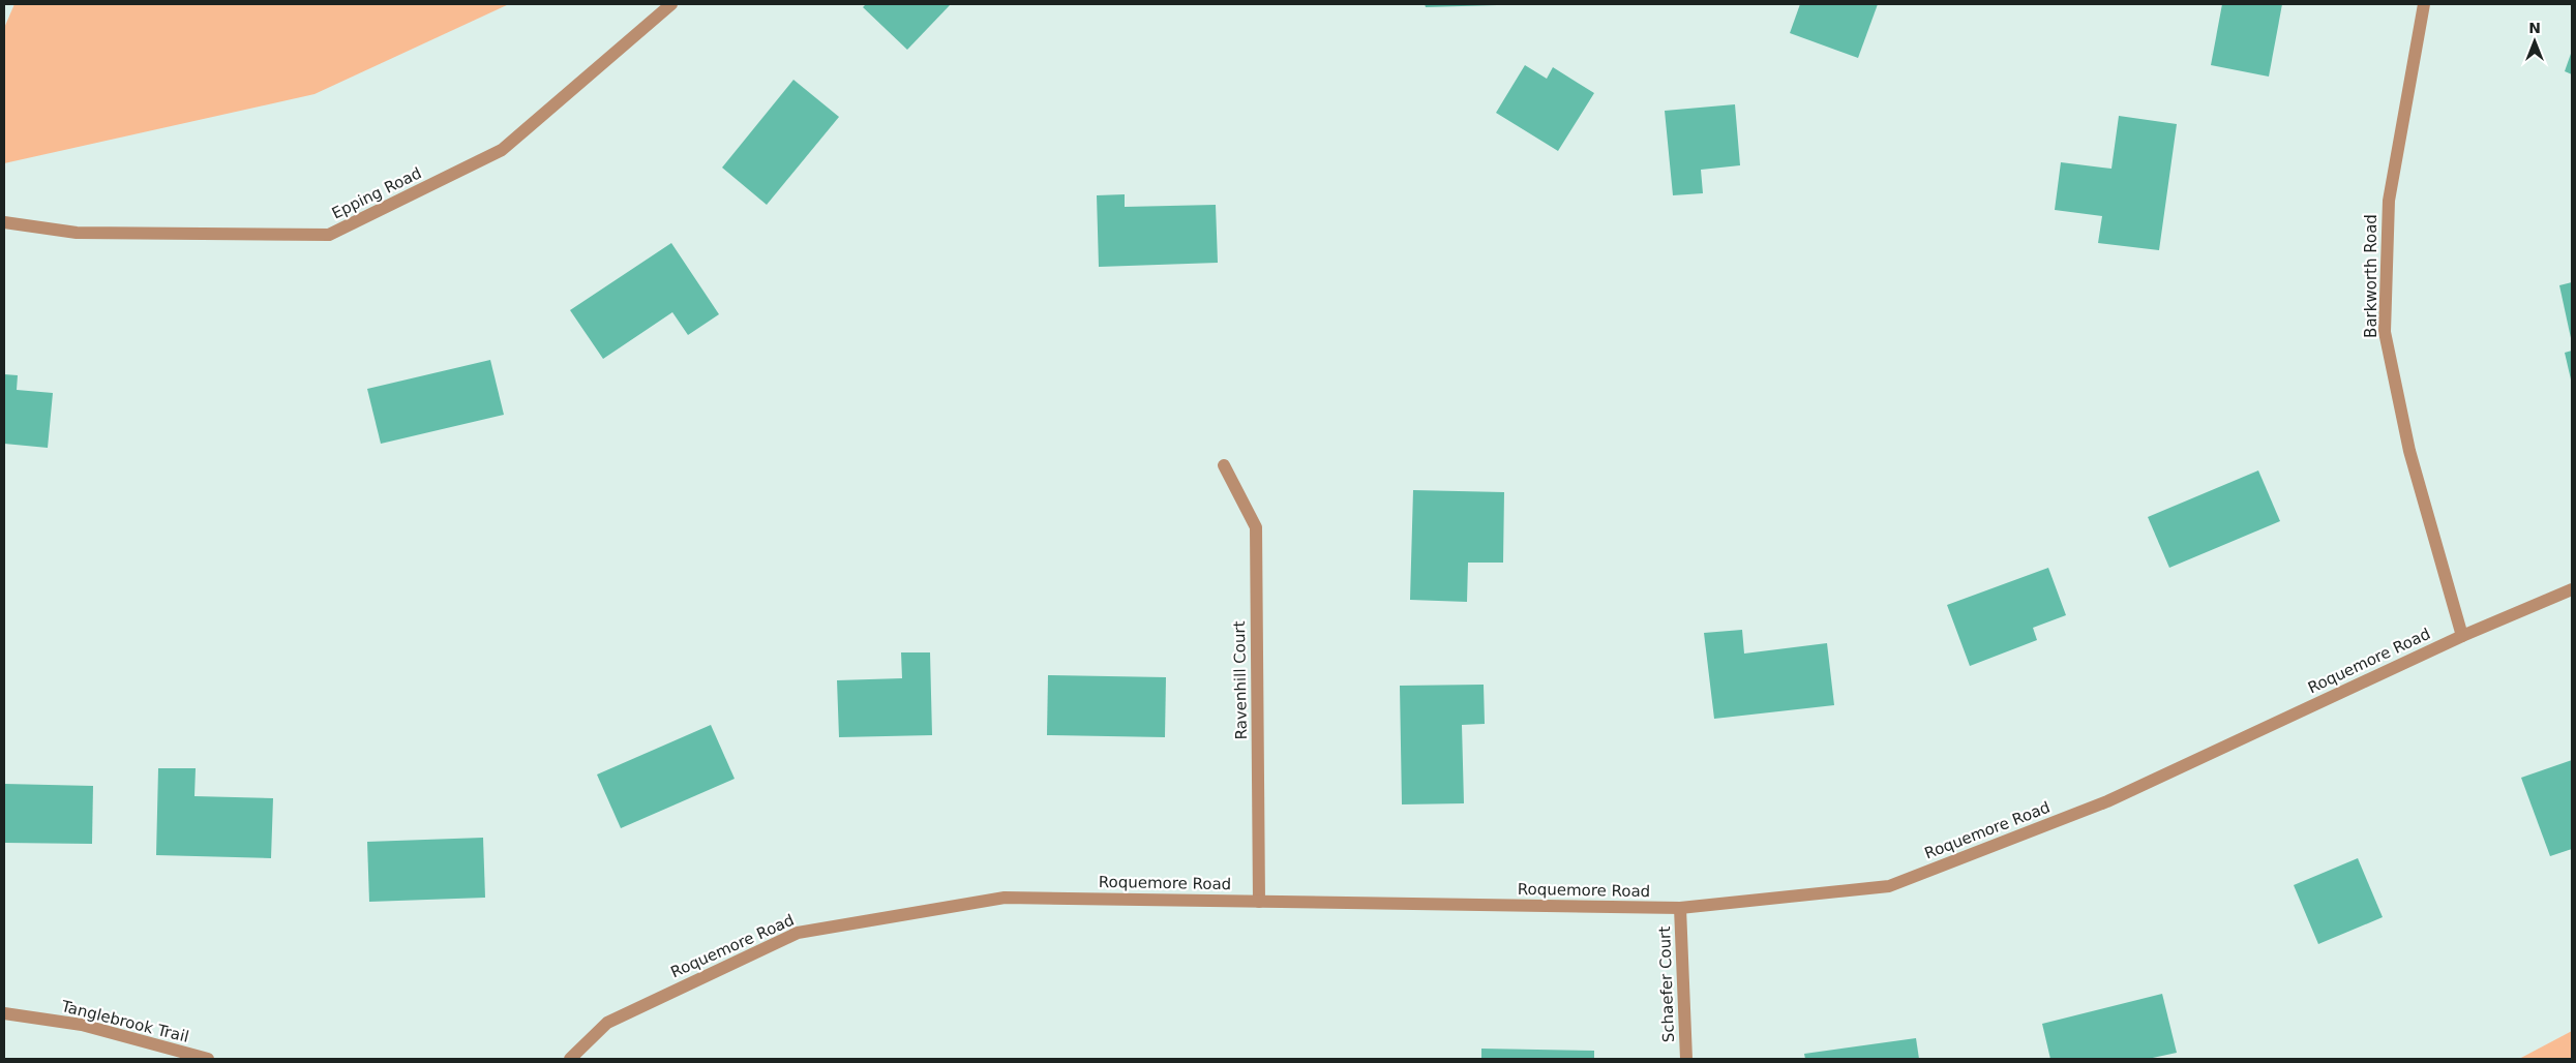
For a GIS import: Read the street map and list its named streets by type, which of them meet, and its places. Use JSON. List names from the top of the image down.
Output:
{
  "streets": {
    "street": [
      "Epping Road",
      "Barkworth Road",
      "Roquemore Road",
      "Ravenhill Court",
      "Schaefer Court",
      "Tanglebrook Trail"
    ]
  },
  "crossings": [
    ["Barkworth Road", "Roquemore Road"],
    ["Roquemore Road", "Ravenhill Court"],
    ["Roquemore Road", "Schaefer Court"]
  ],
  "north": "top"
}
